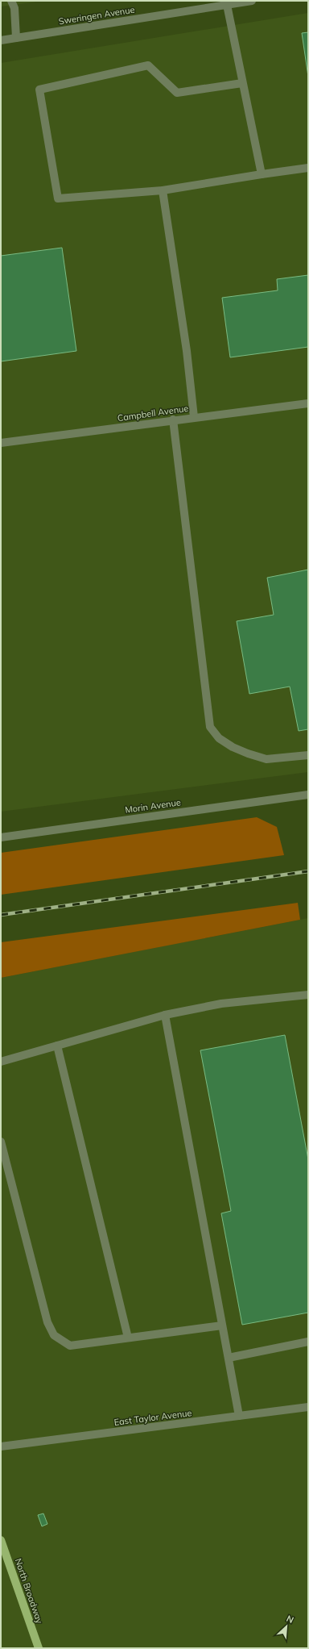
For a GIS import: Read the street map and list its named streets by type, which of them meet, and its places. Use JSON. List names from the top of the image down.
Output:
{
  "streets": {
    "main road": ["North Broadway"],
    "street": [
      "Sweringen Avenue",
      "Campbell Avenue",
      "Morin Avenue",
      "East Taylor Avenue"
    ]
  },
  "north": "top right"
}
